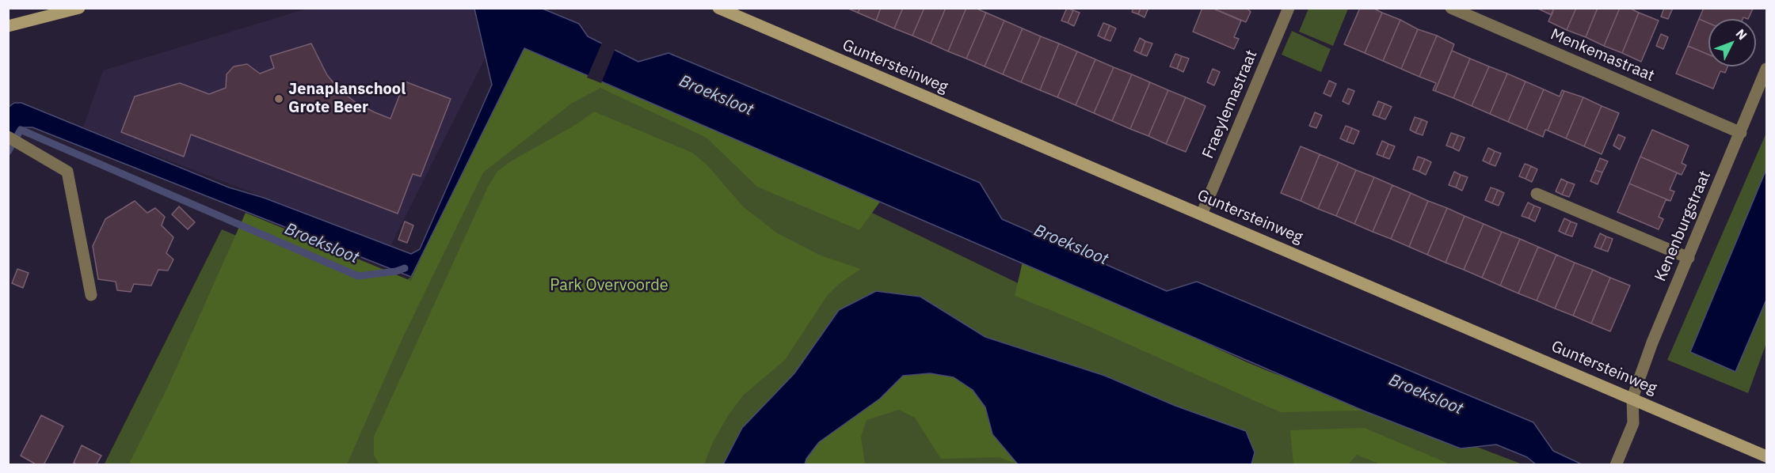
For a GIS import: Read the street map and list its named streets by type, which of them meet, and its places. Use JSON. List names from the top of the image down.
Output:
{
  "streets": {
    "street": [
      "Menkemastraat",
      "Guntersteinweg",
      "Fraeylemastraat",
      "Kenenburgstraat"
    ]
  },
  "crossings": [
    ["Menkemastraat", "Kenenburgstraat"],
    ["Guntersteinweg", "Fraeylemastraat"],
    ["Guntersteinweg", "Kenenburgstraat"]
  ],
  "water": ["Broeksloot"],
  "parks": ["Park Overvoorde"],
  "places": ["Jenaplanschool Grote Beer"],
  "north": "top right"
}
